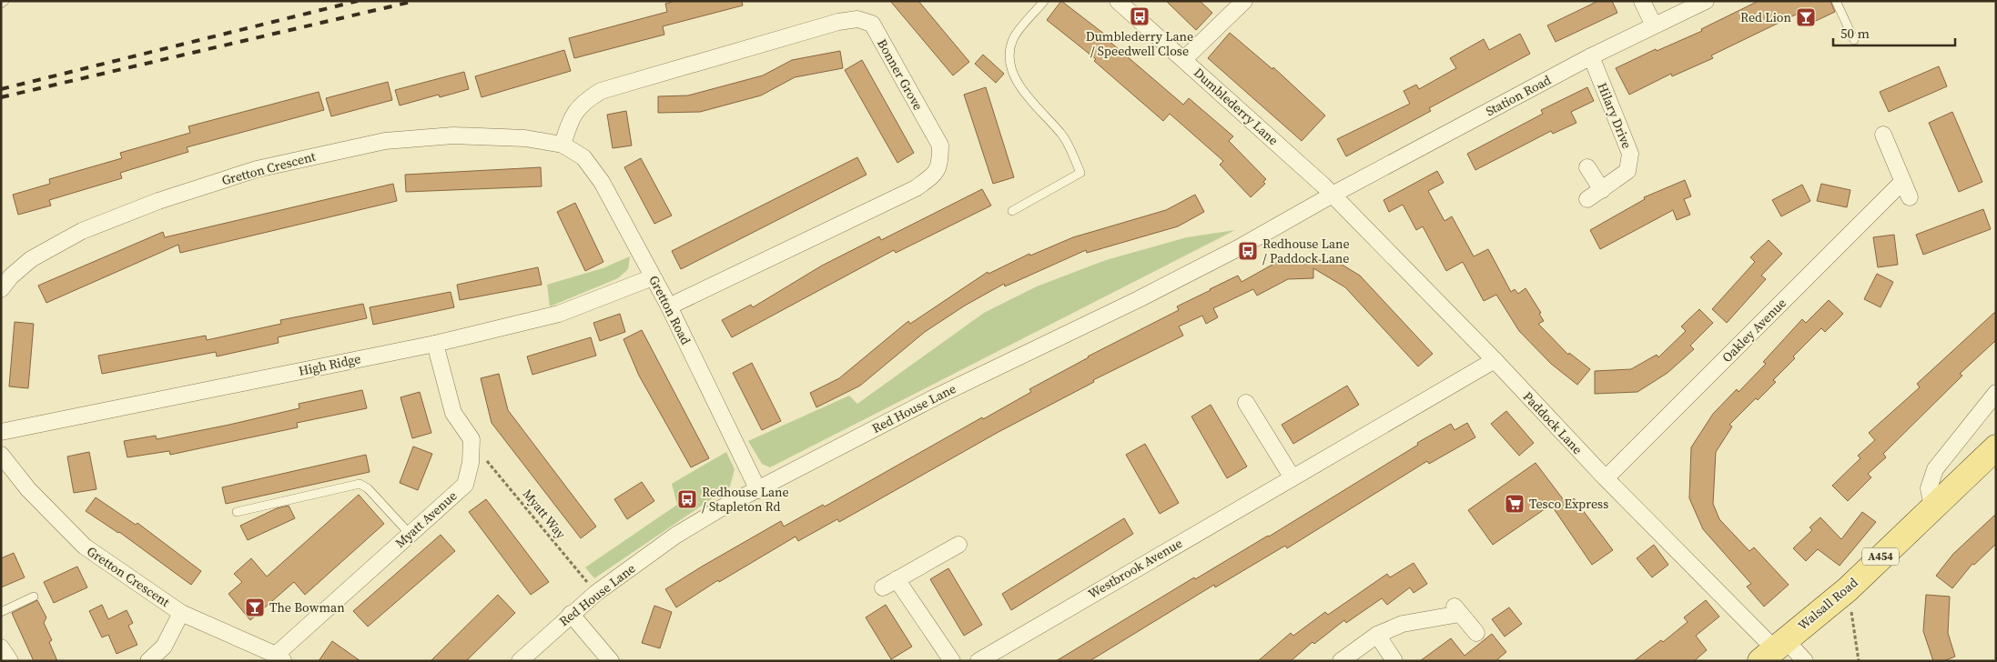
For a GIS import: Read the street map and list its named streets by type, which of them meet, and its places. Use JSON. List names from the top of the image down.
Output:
{
  "streets": {
    "main road": ["A454", "Walsall Road"],
    "street": [
      "Bonner Grove",
      "Station Road",
      "Dumblederry Lane",
      "Hilary Drive",
      "Gretton Crescent",
      "Gretton Road",
      "Oakley Avenue",
      "High Ridge",
      "Red House Lane",
      "Paddock Lane",
      "Myatt Avenue",
      "Westbrook Avenue"
    ],
    "path": ["Myatt Way"]
  },
  "crossings": [
    ["Bonner Grove", "Gretton Crescent"],
    ["Bonner Grove", "Gretton Road"],
    ["Station Road", "Dumblederry Lane"],
    ["Station Road", "Hilary Drive"],
    ["Station Road", "Red House Lane"],
    ["Station Road", "Paddock Lane"],
    ["Dumblederry Lane", "Red House Lane"],
    ["Dumblederry Lane", "Paddock Lane"],
    ["Gretton Crescent", "Gretton Road"],
    ["Gretton Crescent", "Myatt Avenue"],
    ["Gretton Road", "High Ridge"],
    ["Gretton Road", "Red House Lane"],
    ["Oakley Avenue", "Paddock Lane"],
    ["High Ridge", "Myatt Avenue"],
    ["Red House Lane", "Paddock Lane"],
    ["Red House Lane", "Myatt Way"],
    ["Paddock Lane", "Westbrook Avenue"],
    ["Paddock Lane", "Walsall Road"],
    ["Myatt Way", "Myatt Avenue"]
  ],
  "places": {
    "bus stop": ["Dumblederry Lane / Speedwell Close", "Redhouse Lane / Paddock Lane", "Redhouse Lane / Stapleton Rd"],
    "bar": ["Red Lion", "The Bowman"],
    "supermarket": ["Tesco Express"]
  },
  "scale_bar": "50 m"
}
